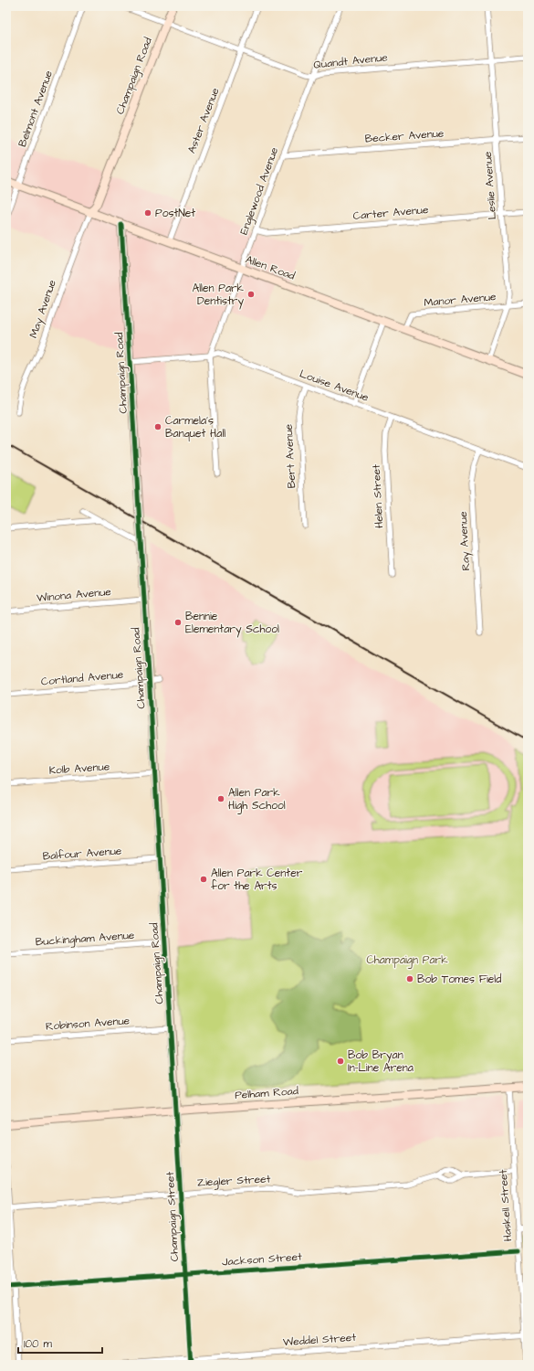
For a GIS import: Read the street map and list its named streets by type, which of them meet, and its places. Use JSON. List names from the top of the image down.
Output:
{
  "streets": {
    "street": [
      "Quandt Avenue",
      "Champaign Road",
      "Belmont Avenue",
      "Aster Avenue",
      "Becker Avenue",
      "Leslie Avenue",
      "Englewood Avenue",
      "Carter Avenue",
      "Allen Road",
      "Manor Avenue",
      "May Avenue",
      "Louise Avenue",
      "Bert Avenue",
      "Helen Street",
      "Ray Avenue",
      "Winona Avenue",
      "Cortland Avenue",
      "Kolb Avenue",
      "Balfour Avenue",
      "Buckingham Avenue",
      "Robinson Avenue",
      "Pelham Road",
      "Ziegler Street",
      "Haskell Street",
      "Champaign Street",
      "Jackson Street",
      "Weddel Street"
    ]
  },
  "crossings": [
    ["Quandt Avenue", "Champaign Road"],
    ["Quandt Avenue", "Aster Avenue"],
    ["Quandt Avenue", "Leslie Avenue"],
    ["Quandt Avenue", "Englewood Avenue"],
    ["Champaign Road", "Allen Road"],
    ["Champaign Road", "May Avenue"],
    ["Champaign Road", "Louise Avenue"],
    ["Champaign Road", "Winona Avenue"],
    ["Champaign Road", "Cortland Avenue"],
    ["Champaign Road", "Kolb Avenue"],
    ["Champaign Road", "Balfour Avenue"],
    ["Champaign Road", "Buckingham Avenue"],
    ["Champaign Road", "Robinson Avenue"],
    ["Champaign Road", "Pelham Road"],
    ["Champaign Road", "Champaign Street"],
    ["Belmont Avenue", "Allen Road"],
    ["Aster Avenue", "Allen Road"],
    ["Becker Avenue", "Leslie Avenue"],
    ["Becker Avenue", "Englewood Avenue"],
    ["Leslie Avenue", "Carter Avenue"],
    ["Leslie Avenue", "Allen Road"],
    ["Leslie Avenue", "Manor Avenue"],
    ["Englewood Avenue", "Carter Avenue"],
    ["Englewood Avenue", "Allen Road"],
    ["Englewood Avenue", "Louise Avenue"],
    ["Allen Road", "Manor Avenue"],
    ["Allen Road", "May Avenue"],
    ["Louise Avenue", "Bert Avenue"],
    ["Louise Avenue", "Helen Street"],
    ["Louise Avenue", "Ray Avenue"],
    ["Pelham Road", "Haskell Street"],
    ["Pelham Road", "Champaign Street"],
    ["Ziegler Street", "Haskell Street"],
    ["Ziegler Street", "Champaign Street"],
    ["Haskell Street", "Jackson Street"],
    ["Haskell Street", "Weddel Street"],
    ["Champaign Street", "Jackson Street"],
    ["Champaign Street", "Weddel Street"]
  ],
  "parks": ["Champaign Park"],
  "places": [
    "PostNet",
    "Allen Park Dentistry",
    "Carmela's Banquet Hall",
    "Bennie Elementary School",
    "Allen Park High School",
    "Allen Park Center for the Arts",
    "Bob Tomes Field",
    "Bob Bryan In-Line Arena"
  ],
  "scale_bar": "100 m"
}
